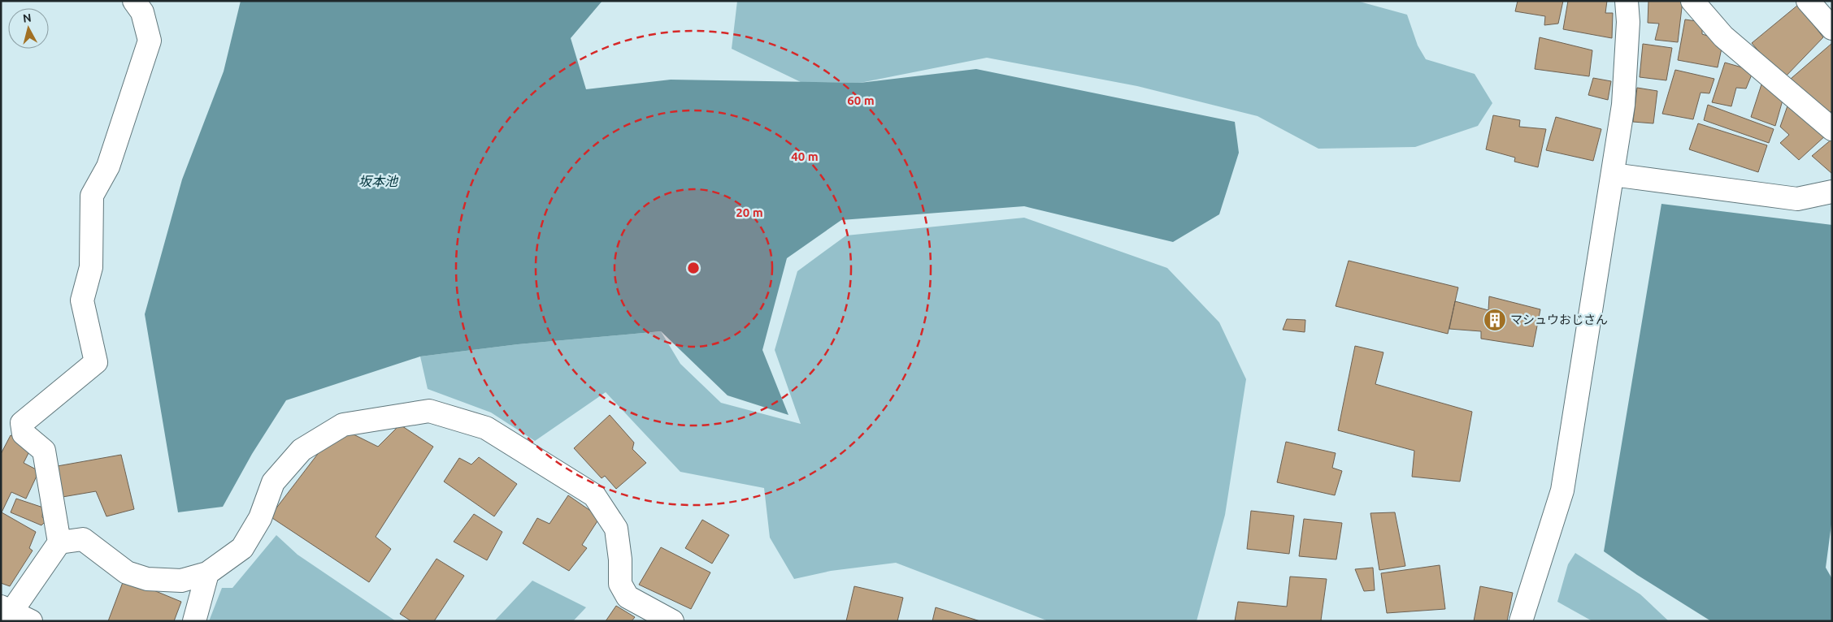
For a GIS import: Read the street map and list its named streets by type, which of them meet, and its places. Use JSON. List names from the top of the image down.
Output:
{
  "water": ["坂本池"],
  "places": {
    "building": ["マシュウおじさん"]
  },
  "north": "top",
  "rings": ["60 m", "40 m", "20 m"]
}
